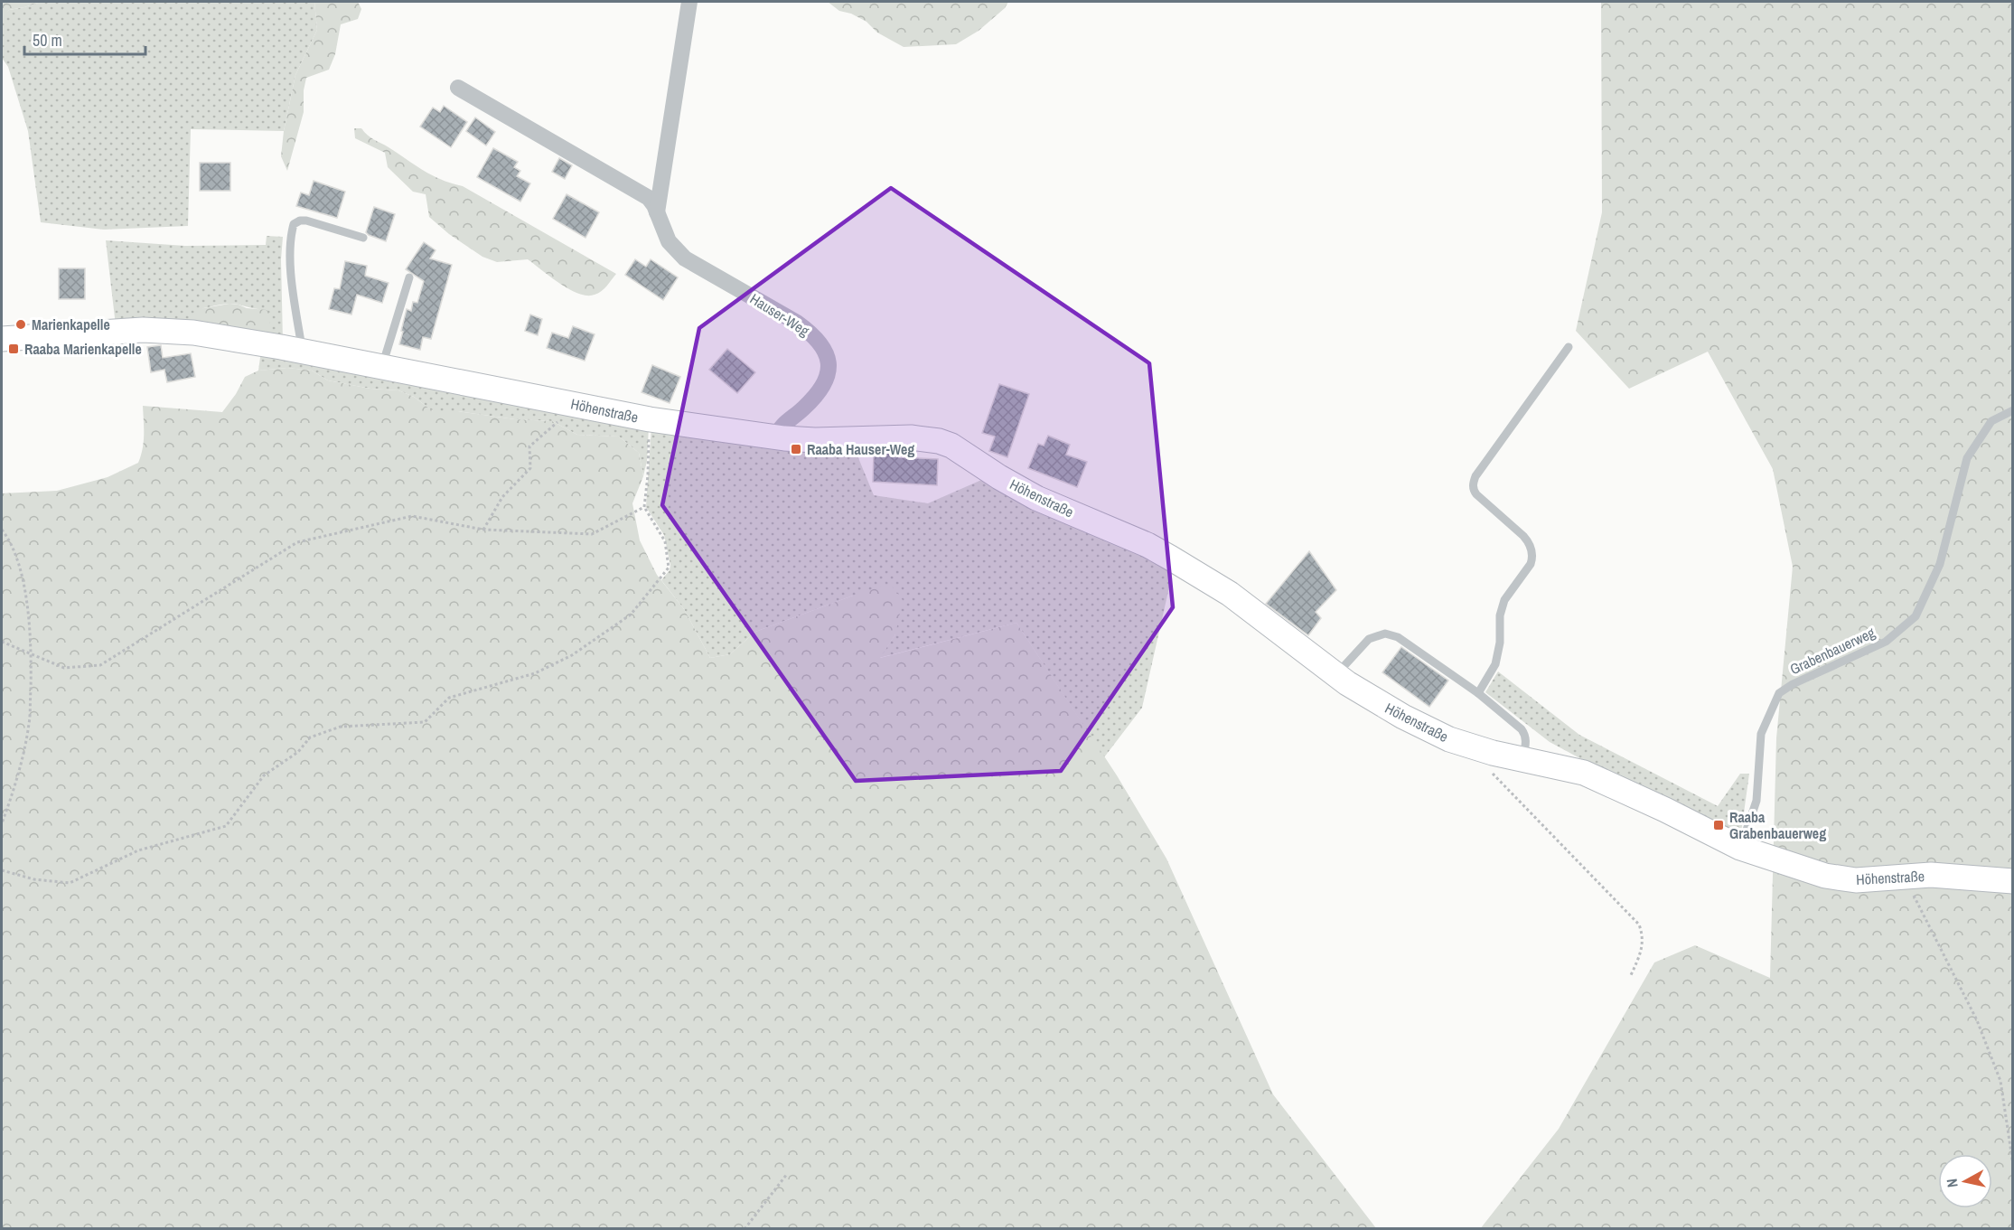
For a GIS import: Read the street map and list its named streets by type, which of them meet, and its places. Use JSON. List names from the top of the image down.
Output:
{
  "streets": {
    "street": ["Hauser-Weg", "Höhenstraße"],
    "lane": ["Grabenbauerweg"]
  },
  "crossings": [
    ["Hauser-Weg", "Höhenstraße"],
    ["Höhenstraße", "Grabenbauerweg"]
  ],
  "places": {
    "other": ["Marienkapelle"],
    "transit": ["Raaba Marienkapelle", "Raaba Hauser-Weg", "Raaba Grabenbauerweg"]
  },
  "scale_bar": "50 m",
  "north": "left"
}
